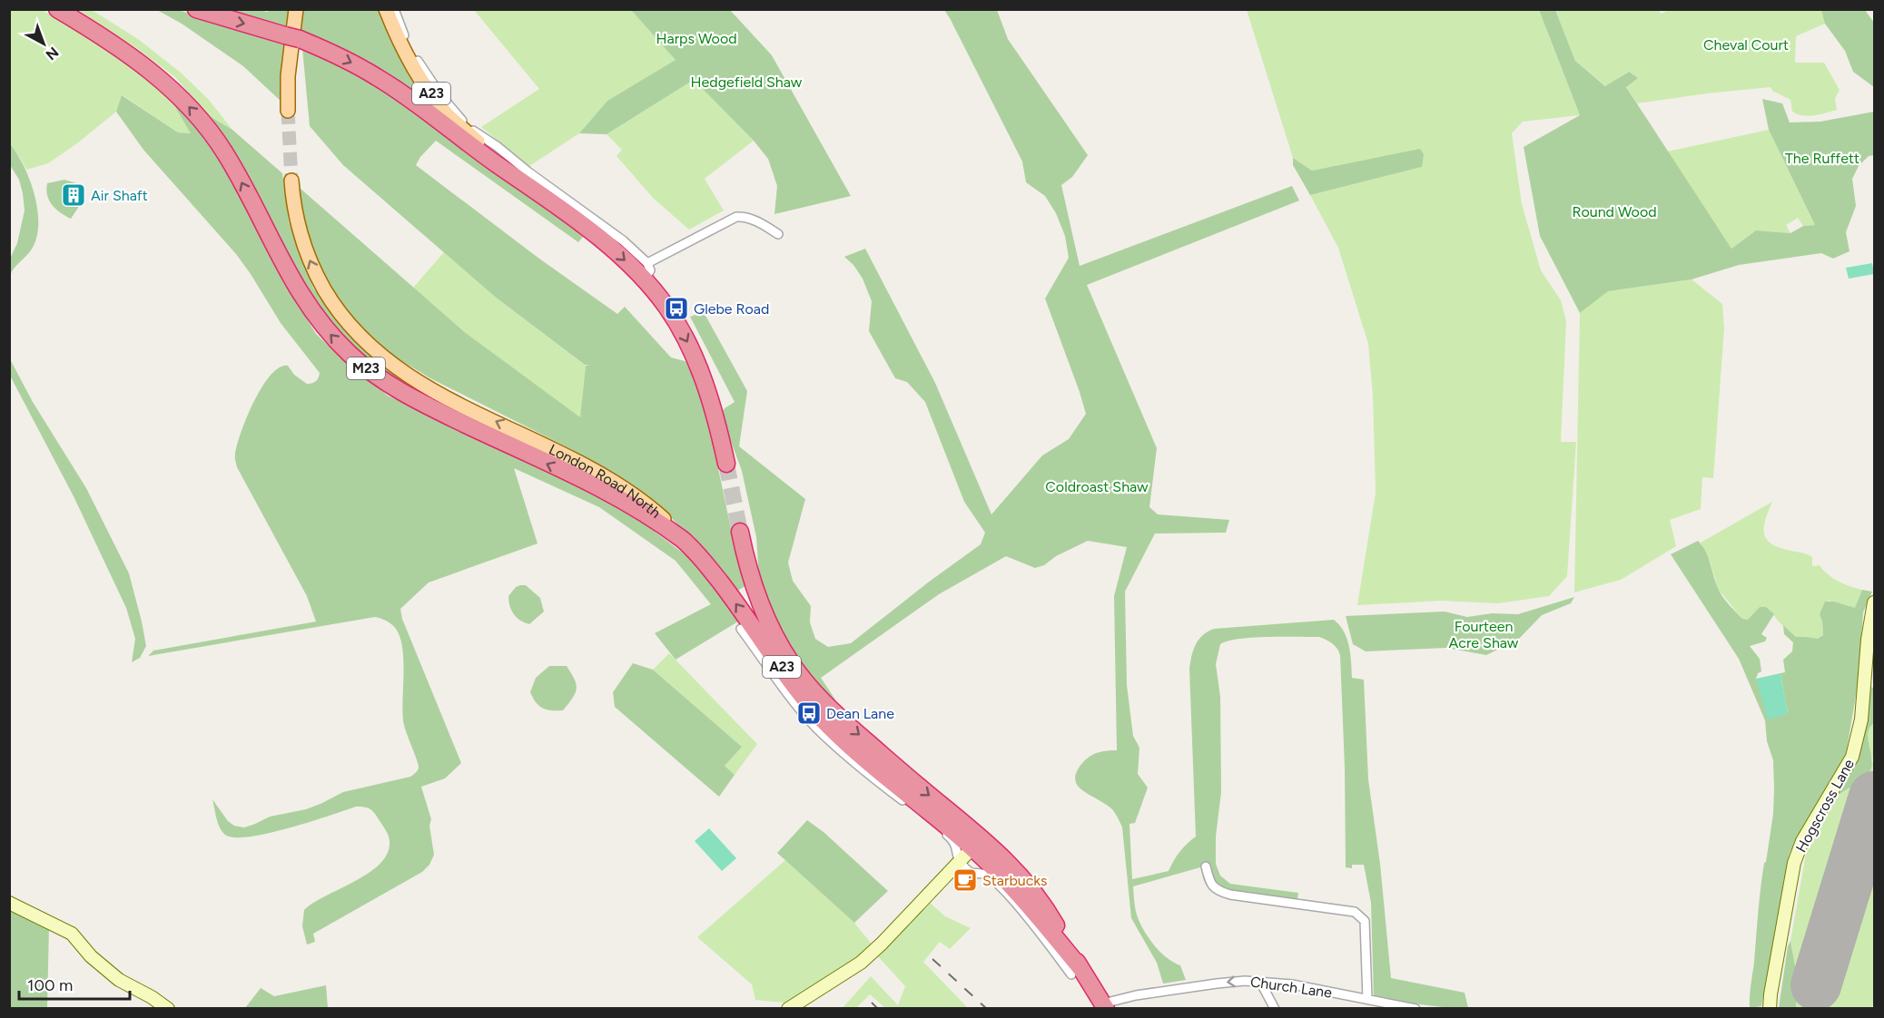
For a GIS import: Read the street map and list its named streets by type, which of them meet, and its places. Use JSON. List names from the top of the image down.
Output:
{
  "streets": {
    "highway": ["A23", "M23", "London Road North"],
    "street": ["Hogscross Lane", "Church Lane"]
  },
  "crossings": [
    ["A23", "London Road North"],
    ["A23", "Church Lane"],
    ["M23", "London Road North"]
  ],
  "one_way": ["London Road North", "Church Lane"],
  "parks": [
    "Harps Wood",
    "Cheval Court",
    "Hedgefield Shaw",
    "The Ruffett",
    "Round Wood",
    "Coldroast Shaw",
    "Fourteen Acre Shaw"
  ],
  "places": {
    "building": ["Air Shaft"],
    "bus stop": ["Glebe Road", "Dean Lane"],
    "cafe": ["Starbucks"]
  },
  "scale_bar": "100 m",
  "north": "bottom right"
}
